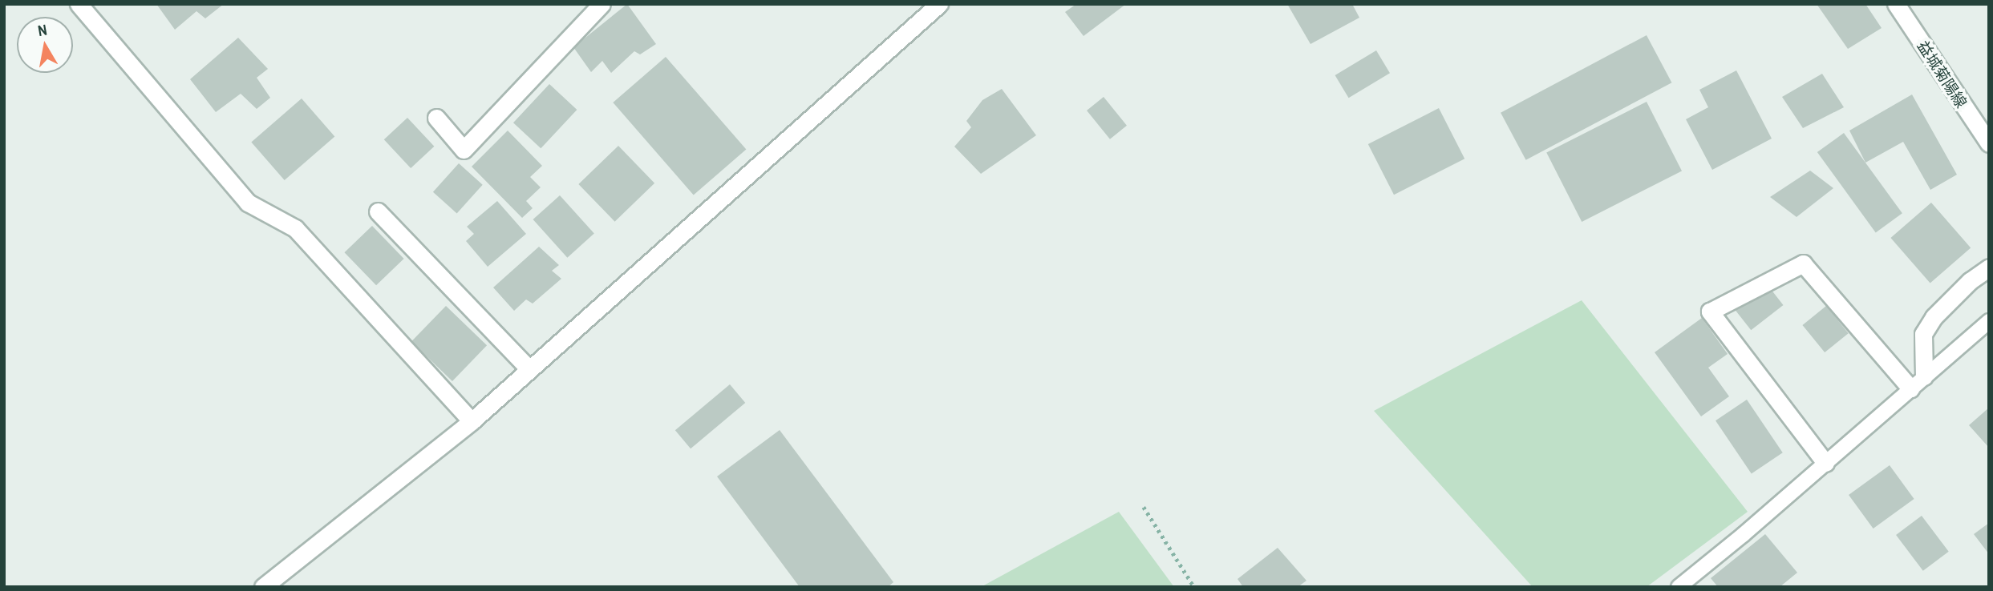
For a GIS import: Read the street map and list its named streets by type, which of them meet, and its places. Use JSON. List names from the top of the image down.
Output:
{
  "streets": {
    "street": ["益城菊陽線"]
  },
  "north": "top"
}
